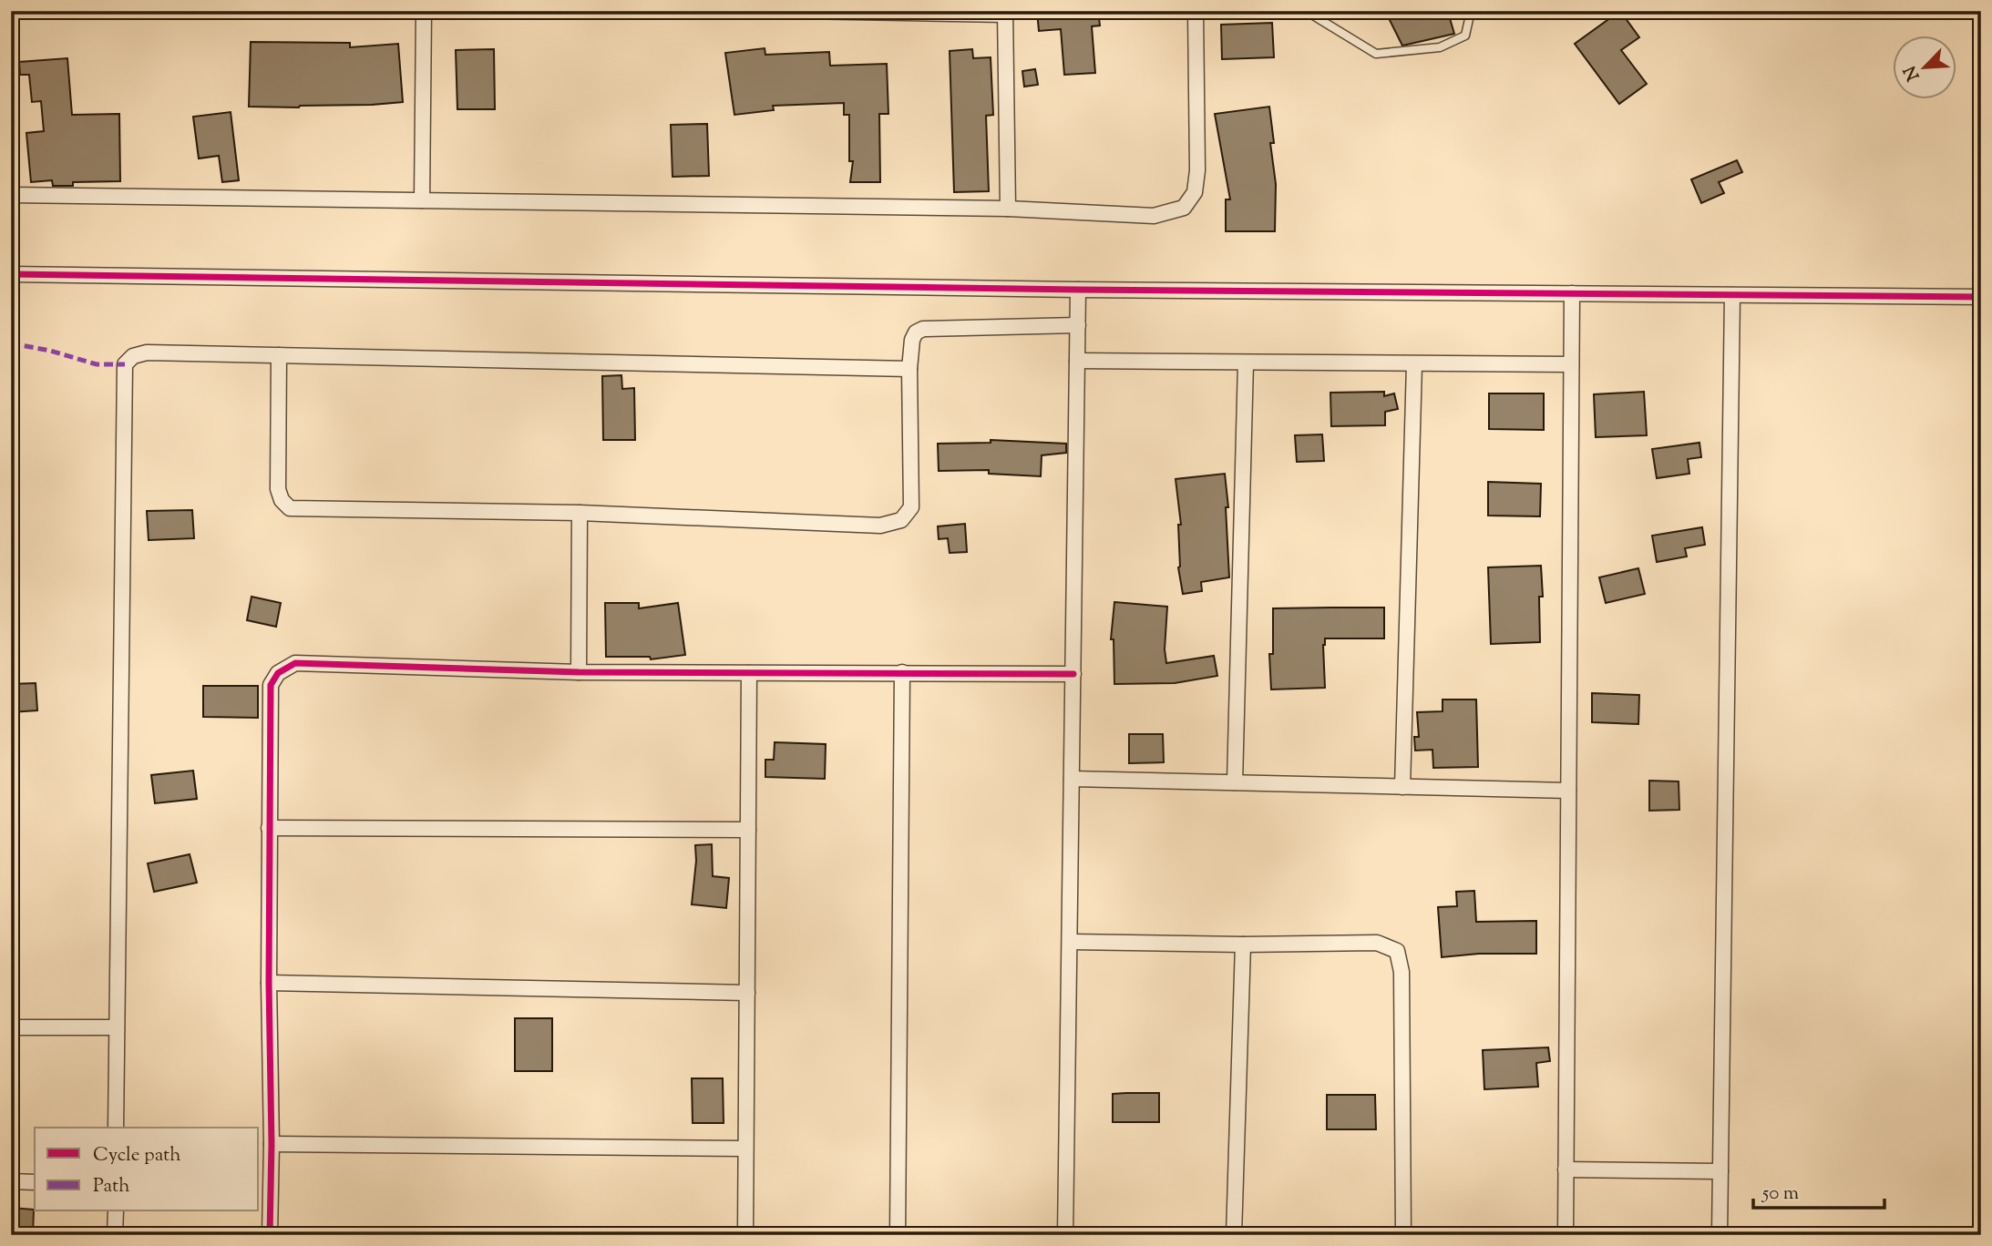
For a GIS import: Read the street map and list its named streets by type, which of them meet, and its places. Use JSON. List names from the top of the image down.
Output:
{
  "legend": ["Cycle path", "Path"],
  "scale_bar": "50 m",
  "north": "bottom left"
}
